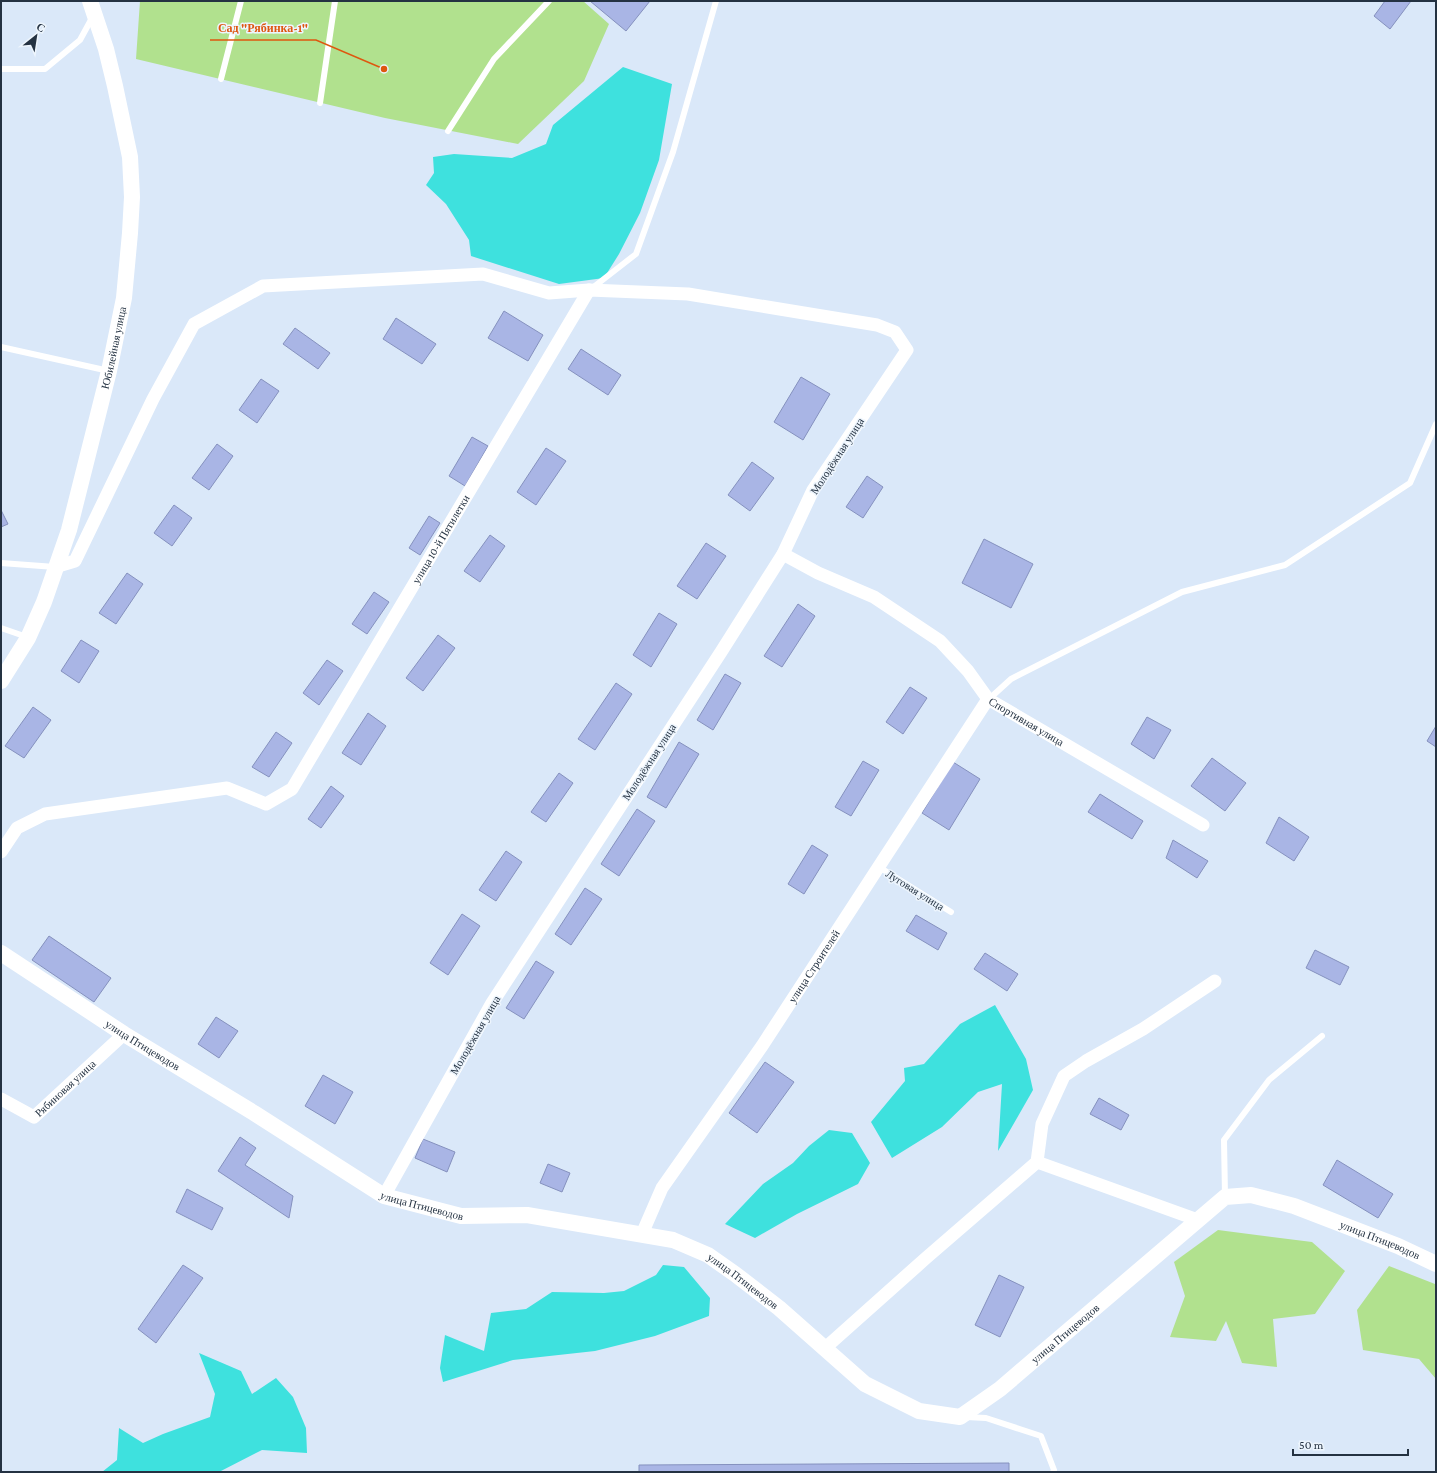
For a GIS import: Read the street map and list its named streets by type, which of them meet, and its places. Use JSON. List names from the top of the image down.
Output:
{
  "streets": {
    "street": [
      "Юбилейная улица",
      "Молодёжная улица",
      "улица 10-й Пятилетки",
      "Спортивная улица",
      "улица Строителей",
      "улица Птицеводов",
      "Рябиновая улица"
    ],
    "lane": ["Луговая улица"]
  },
  "crossings": [
    ["Молодёжная улица", "улица 10-й Пятилетки"],
    ["Молодёжная улица", "Спортивная улица"],
    ["Молодёжная улица", "улица Птицеводов"],
    ["Спортивная улица", "улица Строителей"],
    ["Луговая улица", "улица Строителей"],
    ["улица Строителей", "улица Птицеводов"],
    ["улица Птицеводов", "Рябиновая улица"]
  ],
  "places": ["Сад \"Рябинка-1\""],
  "scale_bar": "50 m",
  "north": "top right"
}
